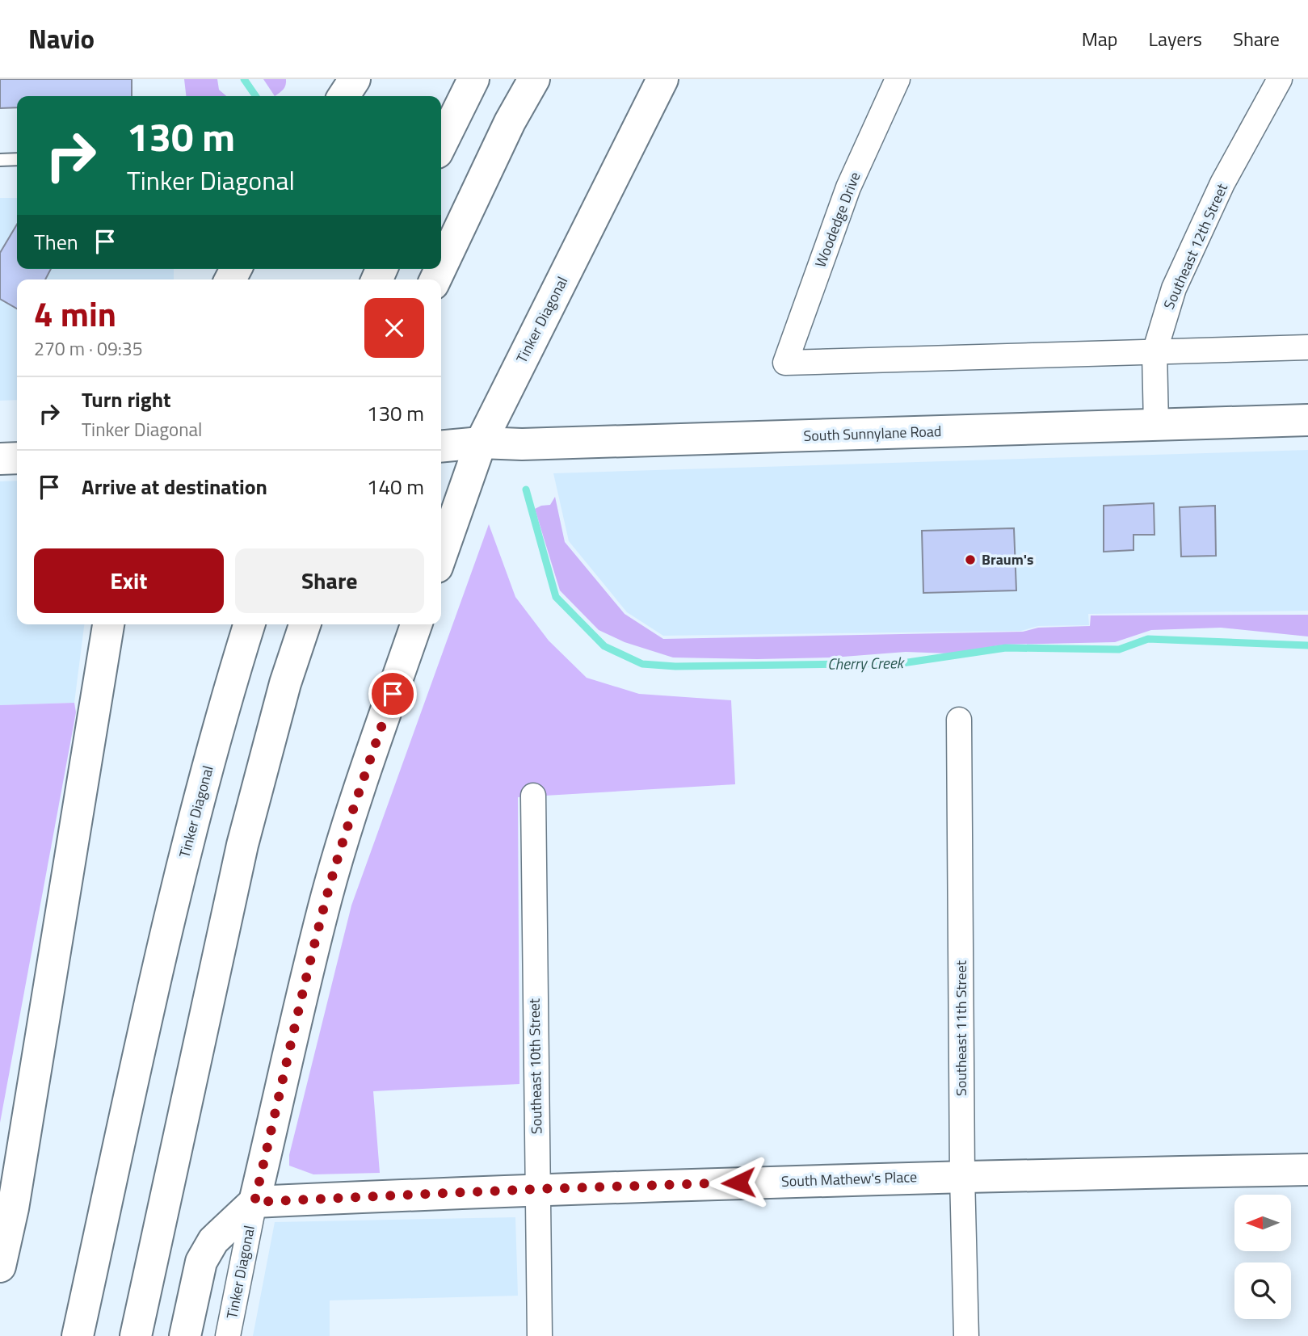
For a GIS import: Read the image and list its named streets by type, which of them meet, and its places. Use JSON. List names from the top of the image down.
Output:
{
  "streets": {
    "main road": ["Tinker Diagonal", "South Sunnylane Road", "South Mathew's Place"],
    "street": [
      "Woodedge Drive",
      "Southeast 12th Street",
      "Southeast 11th Street",
      "Southeast 10th Street"
    ]
  },
  "crossings": [
    ["Woodedge Drive", "Southeast 12th Street"],
    ["Southeast 12th Street", "South Sunnylane Road"],
    ["Tinker Diagonal", "South Sunnylane Road"],
    ["Tinker Diagonal", "South Mathew's Place"],
    ["Southeast 11th Street", "South Mathew's Place"],
    ["Southeast 10th Street", "South Mathew's Place"]
  ],
  "water": ["Cherry Creek"],
  "places": ["Braum's"],
  "north": "left",
  "page": {
    "header": "Navio",
    "nav": ["Map", "Layers", "Share"],
    "turn": ["130 m", "Tinker Diagonal"],
    "then": "Then",
    "heading": ["4 min", "270 m · 09:35"],
    "list": [
      {
        "name": "Turn right",
        "note": "Tinker Diagonal",
        "value": "130 m"
      },
      {
        "name": "Arrive at destination",
        "value": "140 m"
      }
    ],
    "buttons": ["Exit", "Share"]
  }
}
